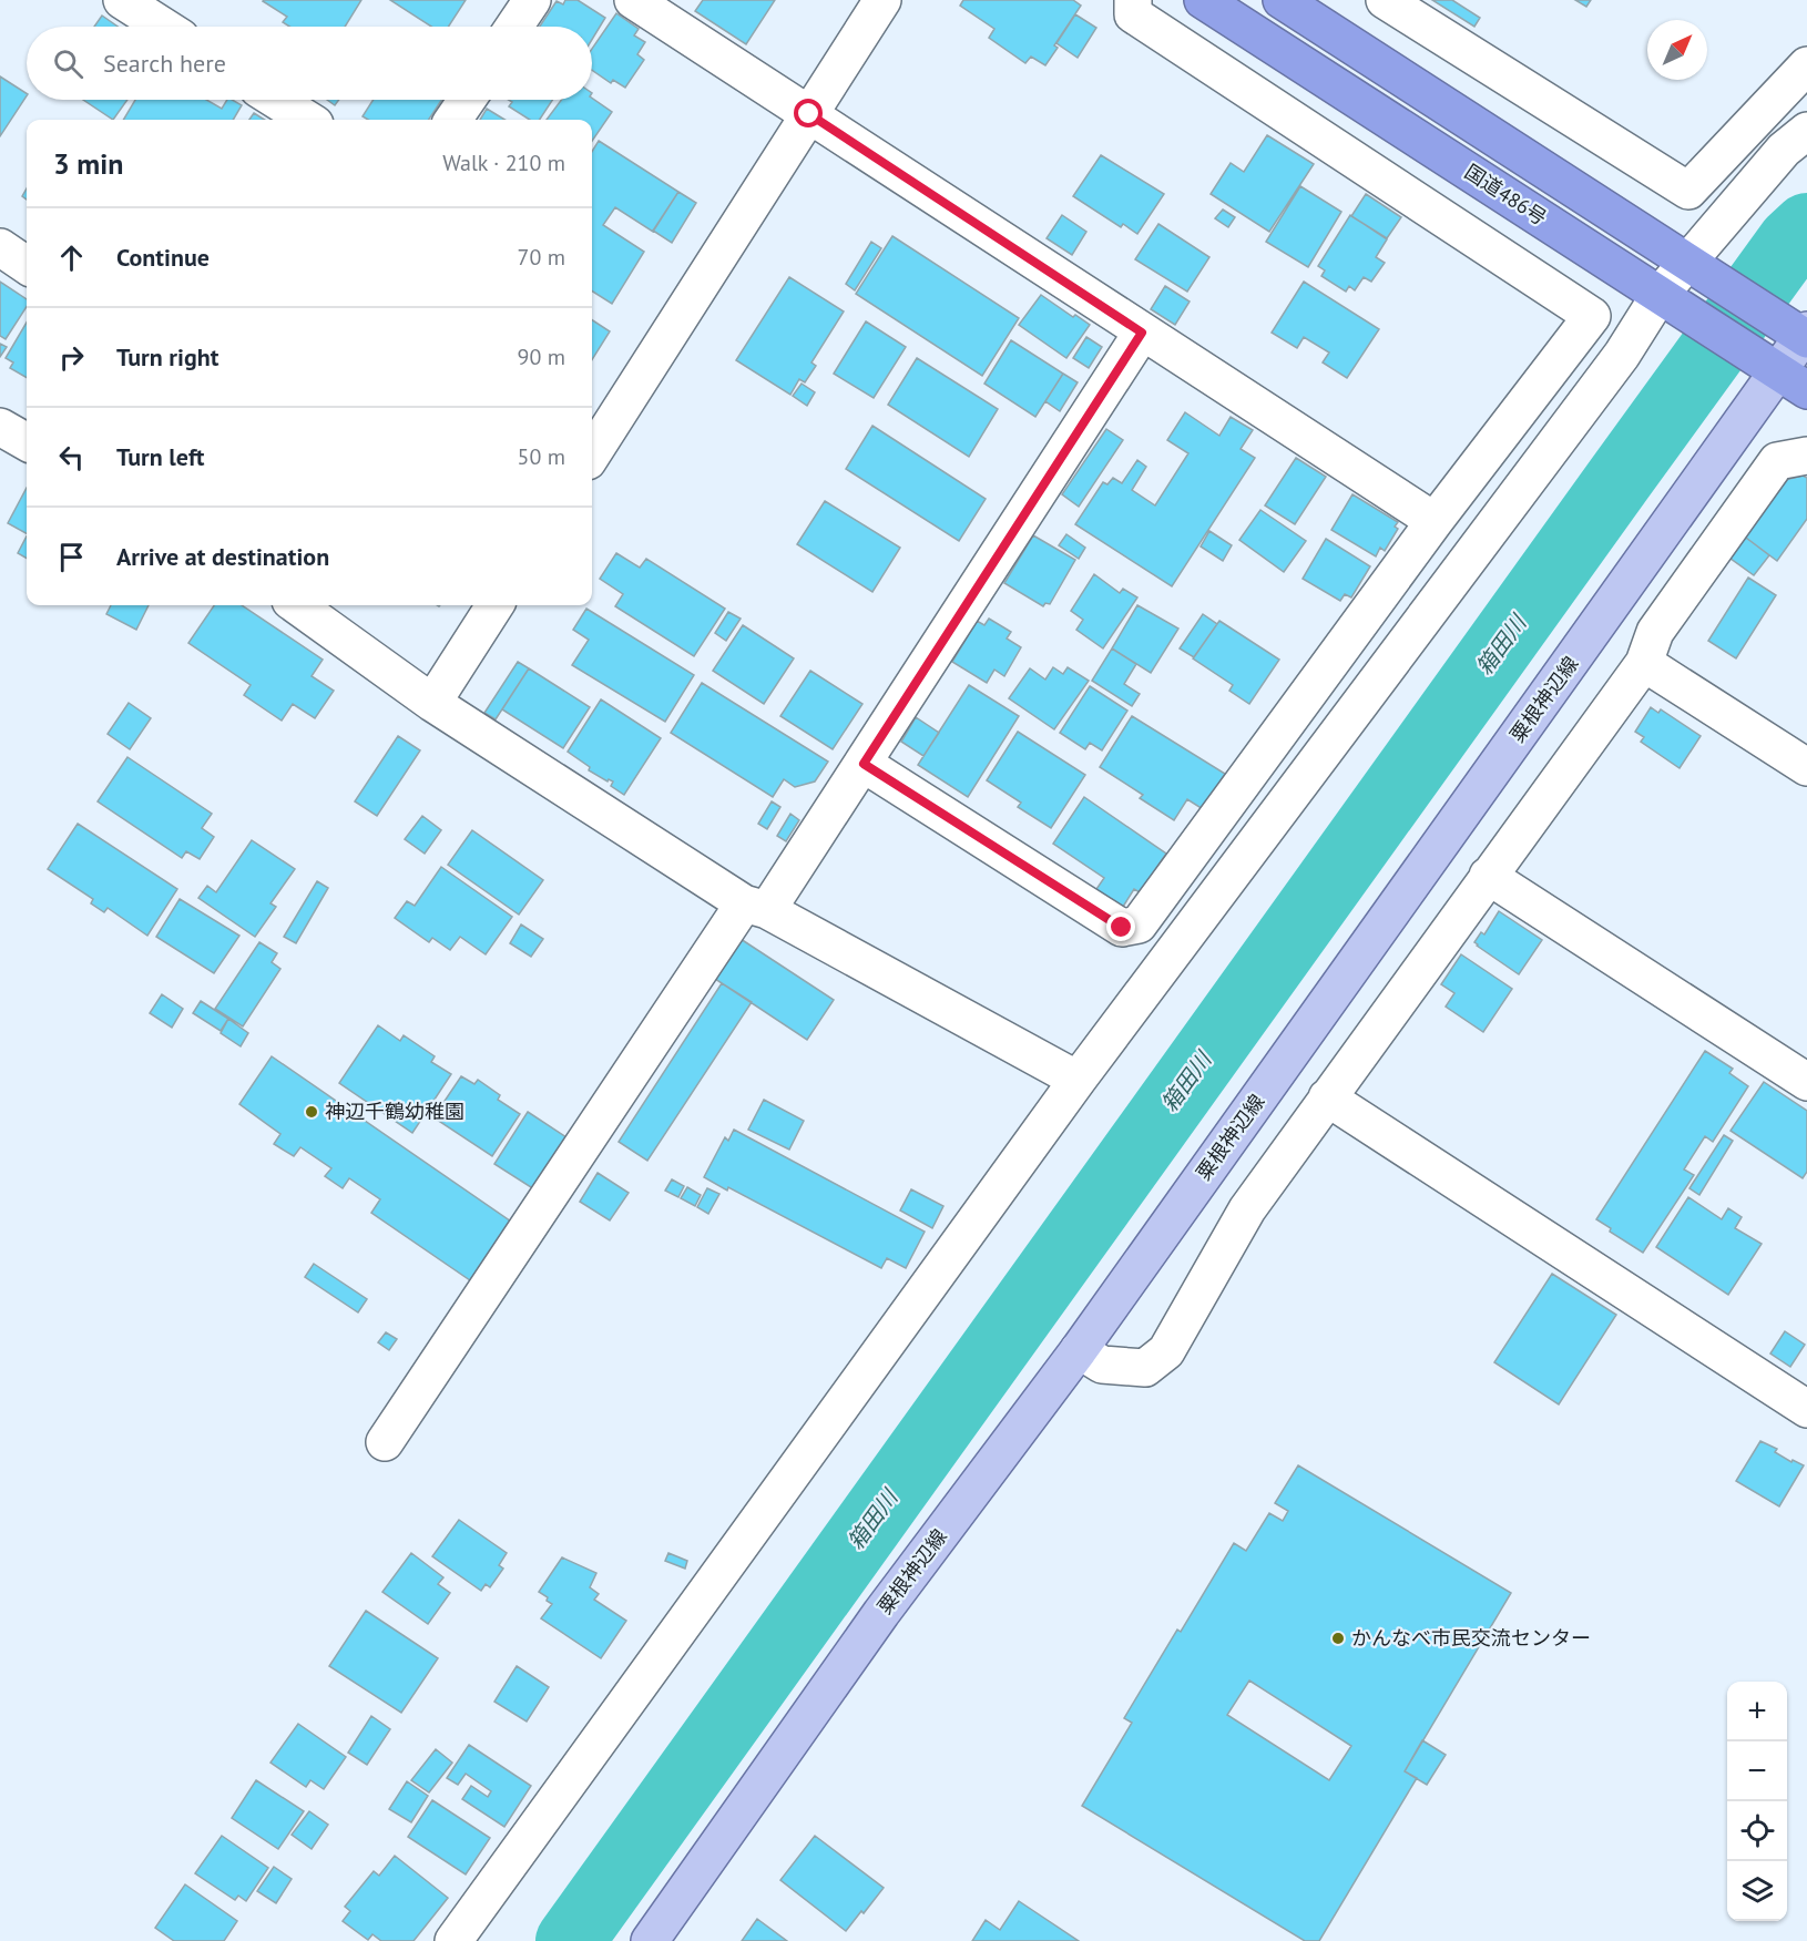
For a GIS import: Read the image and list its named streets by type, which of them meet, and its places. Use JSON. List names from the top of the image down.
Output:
{
  "streets": {
    "highway": ["国道486号"],
    "main road": ["粟根神辺線"]
  },
  "crossings": [
    ["国道486号", "粟根神辺線"]
  ],
  "water": ["箱田川"],
  "places": ["神辺千鶴幼稚園", "かんなべ市民交流センター"],
  "north": "top right",
  "page": {
    "search": "Search here",
    "heading": ["3 min", "Walk · 210 m"],
    "list": [
      ["Continue", "70 m"],
      ["Turn right", "90 m"],
      ["Turn left", "50 m"],
      "Arrive at destination"
    ],
    "map_buttons": ["+", "−"]
  }
}
